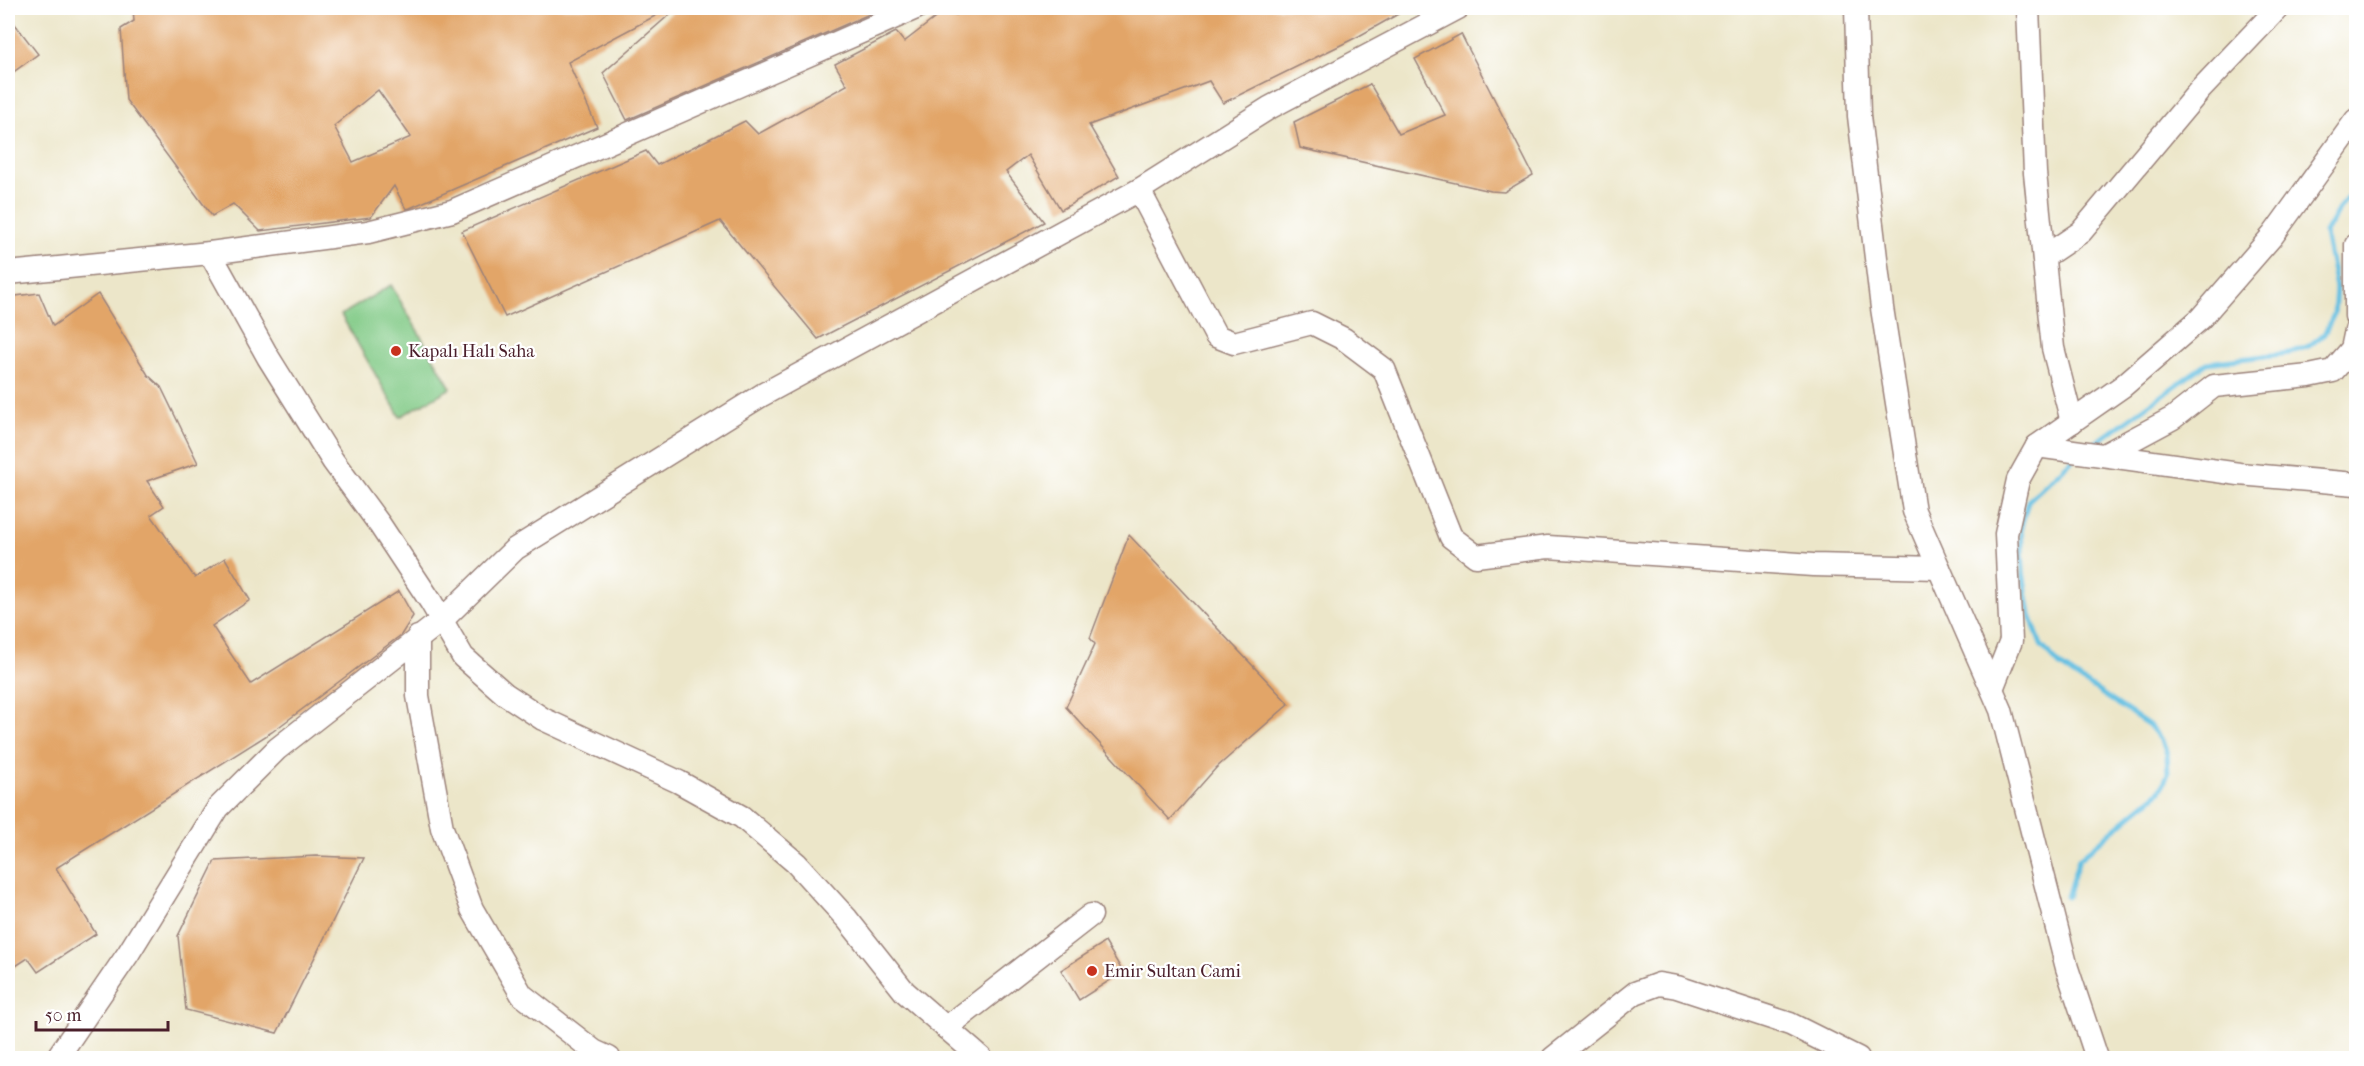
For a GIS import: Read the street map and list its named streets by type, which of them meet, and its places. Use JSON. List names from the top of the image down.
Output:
{
  "places": ["Kapalı Halı Saha", "Emir Sultan Cami"],
  "scale_bar": "50 m"
}
